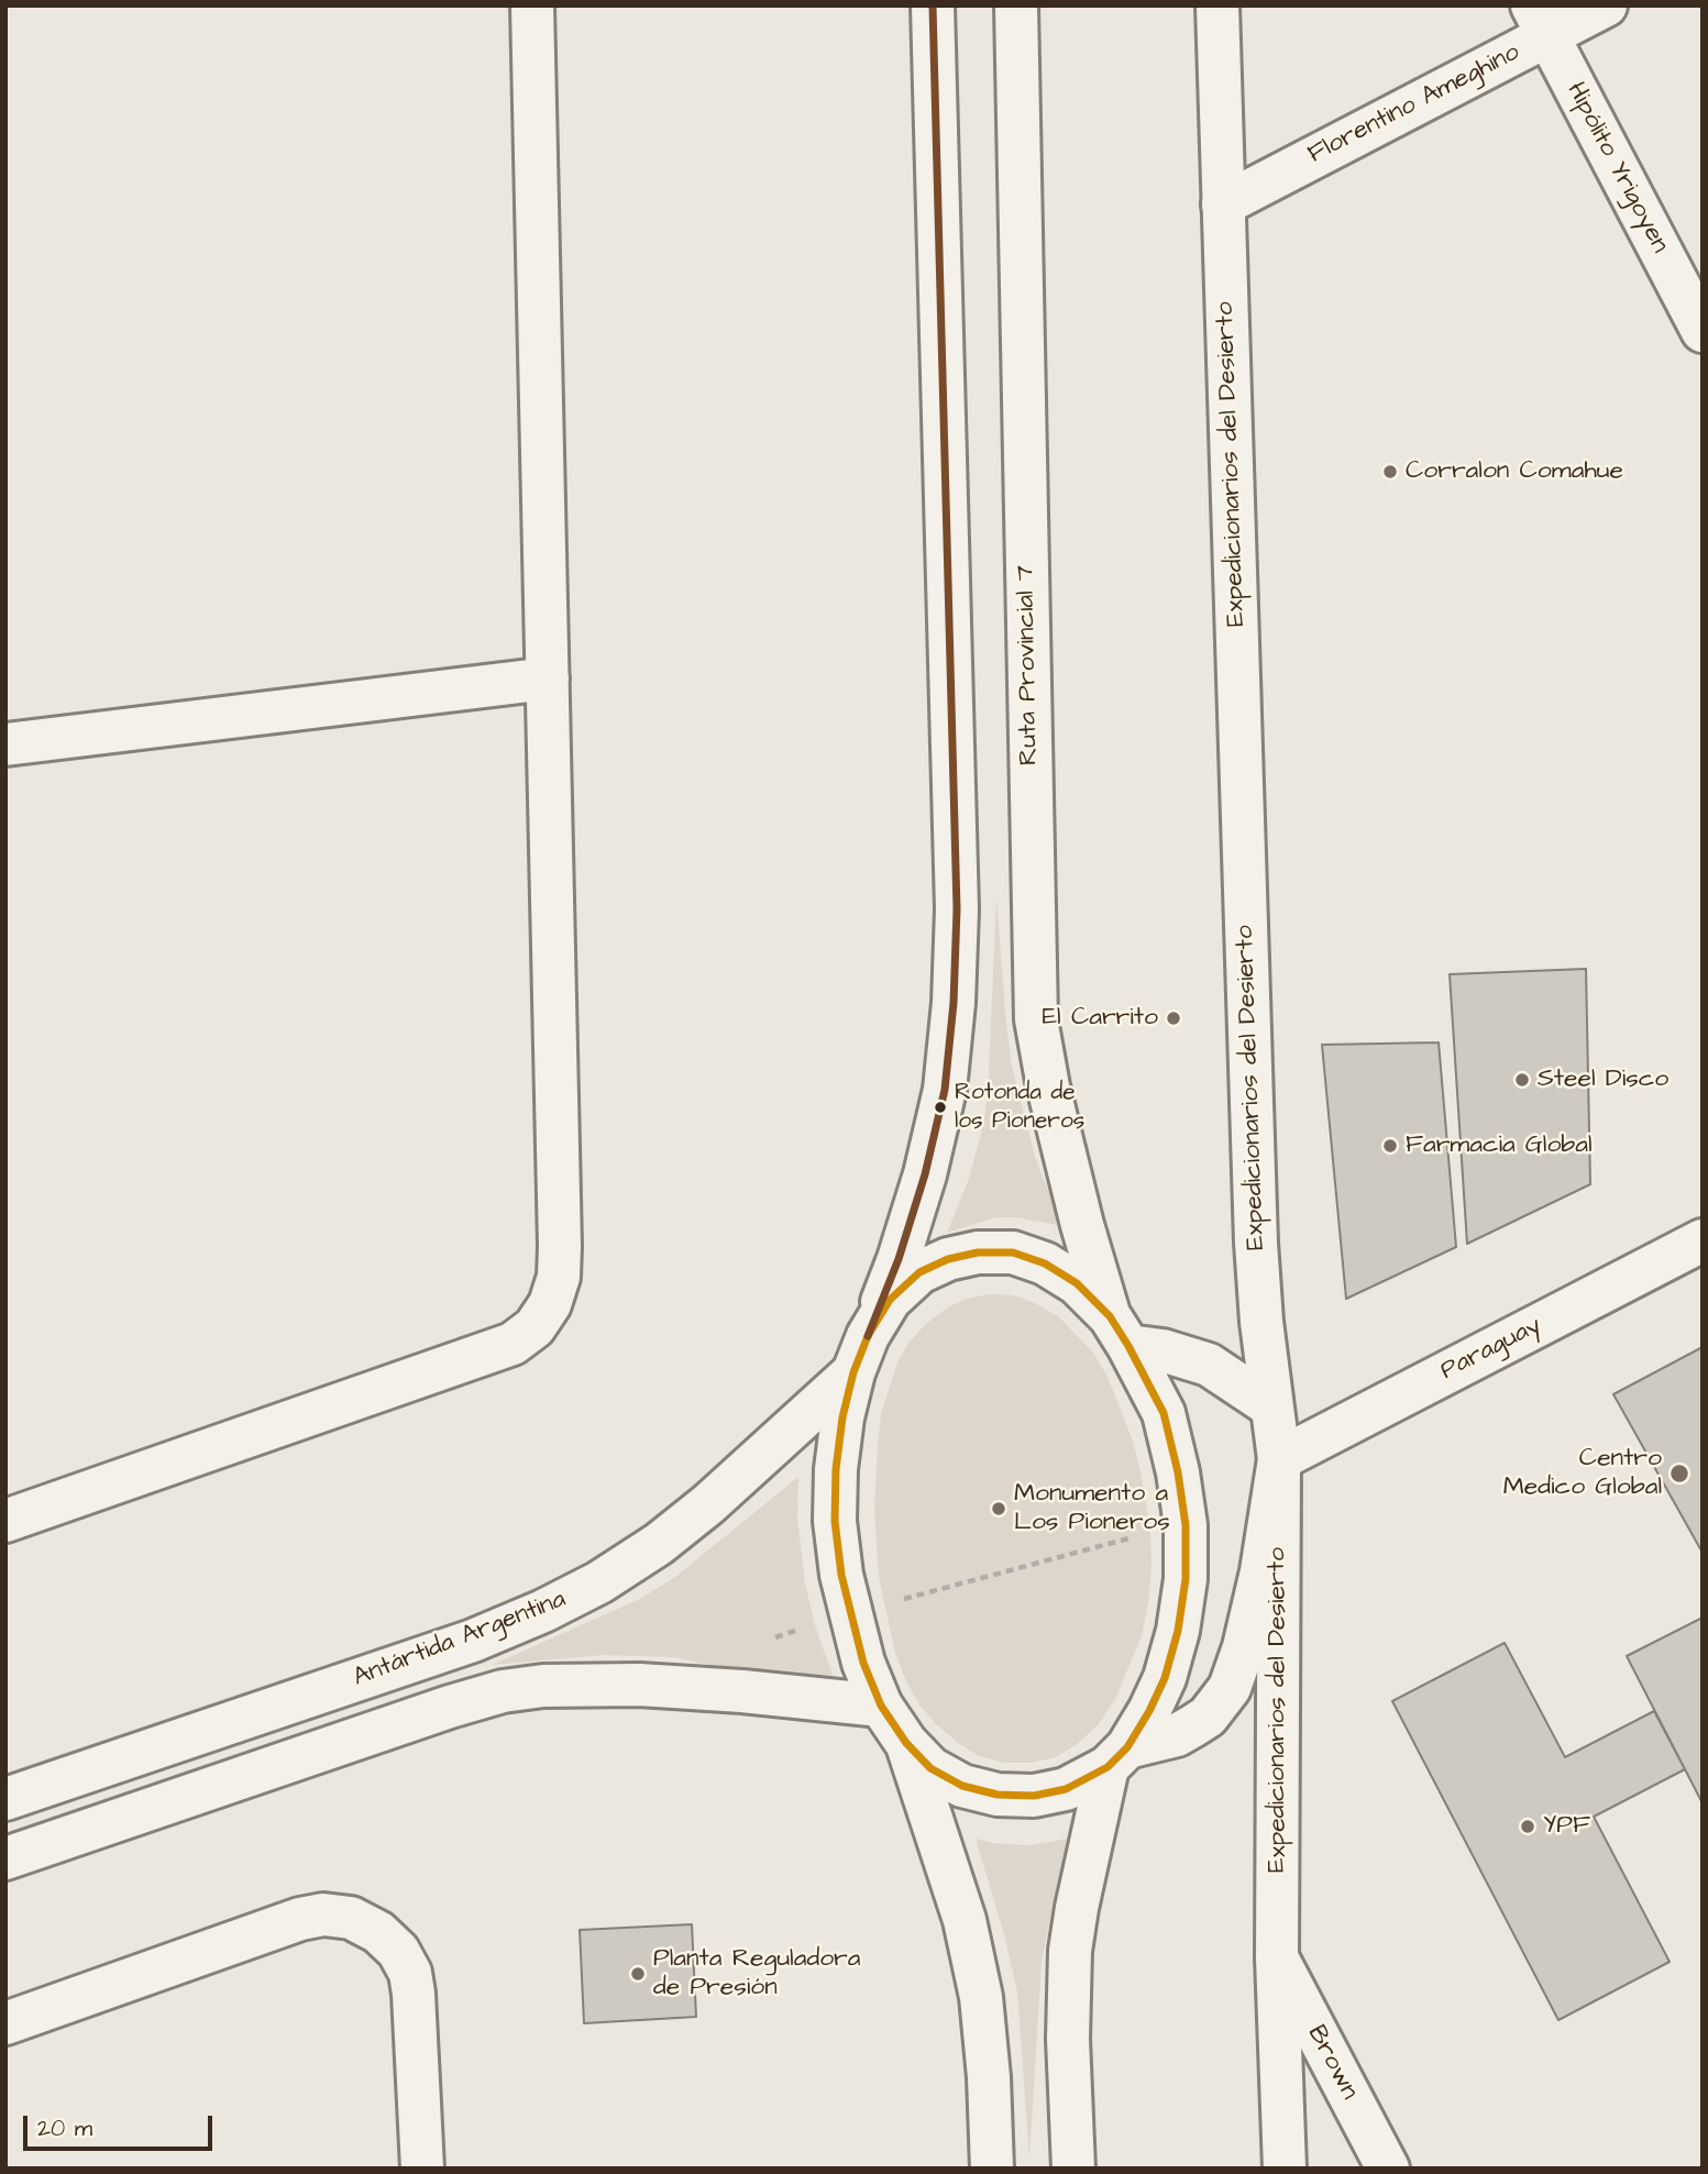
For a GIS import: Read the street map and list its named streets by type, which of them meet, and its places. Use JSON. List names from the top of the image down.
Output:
{
  "streets": {
    "main road": [
      "Florentino Ameghino",
      "Hipólito Yrigoyen",
      "Expedicionarios del Desierto",
      "Ruta Provincial 7",
      "Paraguay",
      "Antártida Argentina",
      "Brown"
    ]
  },
  "crossings": [
    ["Florentino Ameghino", "Hipólito Yrigoyen"],
    ["Florentino Ameghino", "Expedicionarios del Desierto"],
    ["Expedicionarios del Desierto", "Paraguay"],
    ["Expedicionarios del Desierto", "Brown"]
  ],
  "places": [
    "Corralon Comahue",
    "El Carrito",
    "Steel Disco",
    "Rotonda de los Pioneros",
    "Farmacia Global",
    "Centro Medico Global",
    "Monumento a Los Pioneros",
    "YPF",
    "Planta Reguladora de Presión"
  ],
  "scale_bar": "20 m"
}
